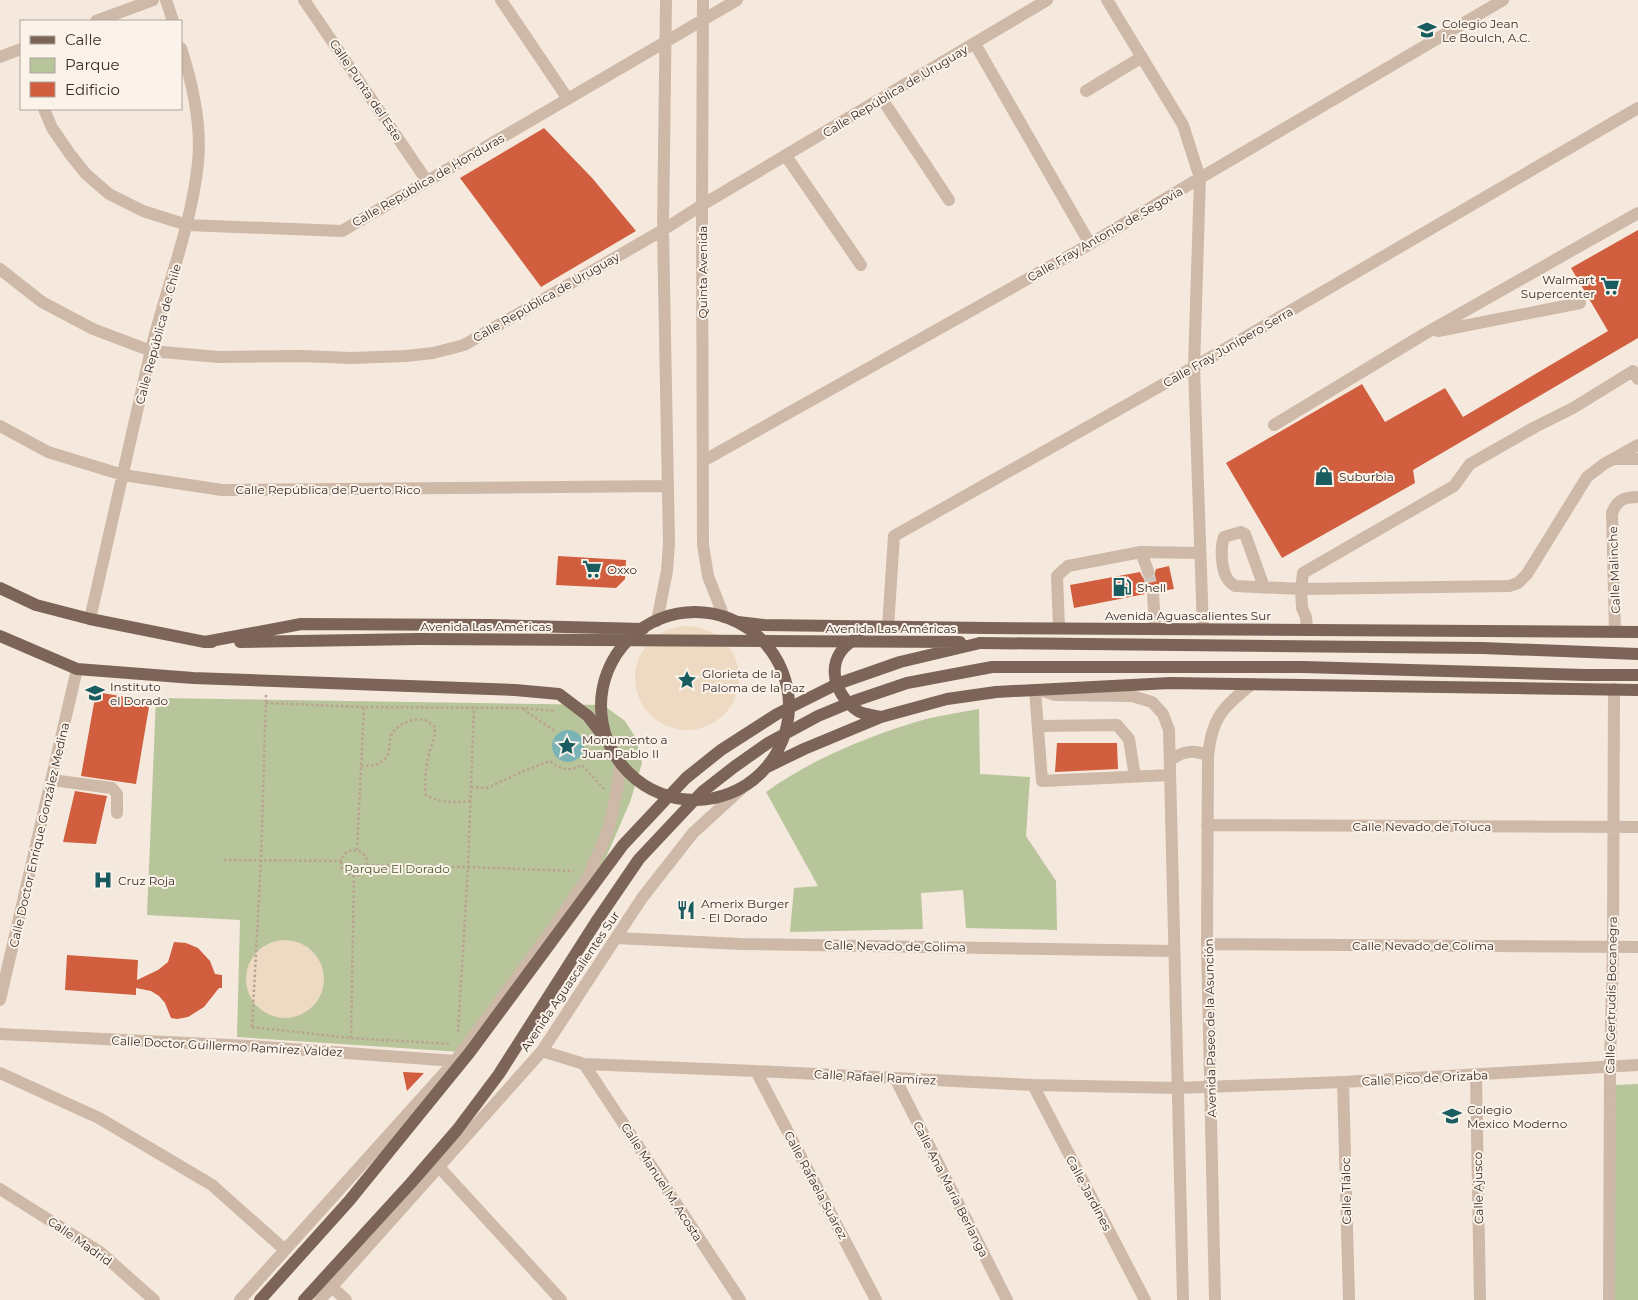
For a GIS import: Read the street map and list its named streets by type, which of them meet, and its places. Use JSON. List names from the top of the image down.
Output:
{
  "streets": {
    "main road": ["Avenida Aguascalientes Sur", "Avenida Las Américas"],
    "street": [
      "Calle Punta del Este",
      "Calle República de Uruguay",
      "Calle República de Honduras",
      "Calle Fray Antonio de Segovia",
      "Quinta Avenida",
      "Calle República de Chile",
      "Calle Fray Junípero Serra",
      "Calle República de Puerto Rico",
      "Calle Malinche",
      "Calle Nevado de Toluca",
      "Calle Doctor Enrique González Medina",
      "Calle Nevado de Colima",
      "Calle Gertrudis Bocanegra",
      "Avenida Paseo de la Asunción",
      "Calle Doctor Guillermo Ramírez Valdez",
      "Calle Rafael Ramírez",
      "Calle Pico de Orizaba",
      "Calle Manuel M. Acosta",
      "Calle Rafaela Suárez",
      "Calle Ajusco",
      "Calle Ana María Berlanga",
      "Calle Tláloc",
      "Calle Jardines",
      "Calle Madrid"
    ]
  },
  "crossings": [
    ["Calle Punta del Este", "Calle República de Honduras"],
    ["Calle República de Uruguay", "Quinta Avenida"],
    ["Calle República de Uruguay", "Calle República de Chile"],
    ["Calle República de Honduras", "Quinta Avenida"],
    ["Calle República de Honduras", "Calle República de Chile"],
    ["Calle Fray Antonio de Segovia", "Quinta Avenida"],
    ["Quinta Avenida", "Avenida Aguascalientes Sur"],
    ["Calle República de Chile", "Calle República de Puerto Rico"],
    ["Calle República de Chile", "Avenida Las Américas"],
    ["Calle Fray Junípero Serra", "Avenida Aguascalientes Sur"],
    ["Calle Malinche", "Avenida Aguascalientes Sur"],
    ["Avenida Aguascalientes Sur", "Calle Nevado de Colima"],
    ["Avenida Aguascalientes Sur", "Calle Rafael Ramírez"],
    ["Calle Nevado de Toluca", "Calle Gertrudis Bocanegra"],
    ["Calle Nevado de Toluca", "Avenida Paseo de la Asunción"],
    ["Calle Nevado de Colima", "Calle Gertrudis Bocanegra"],
    ["Calle Nevado de Colima", "Avenida Paseo de la Asunción"],
    ["Calle Gertrudis Bocanegra", "Calle Pico de Orizaba"],
    ["Avenida Paseo de la Asunción", "Calle Rafael Ramírez"],
    ["Avenida Paseo de la Asunción", "Calle Pico de Orizaba"],
    ["Calle Rafael Ramírez", "Calle Pico de Orizaba"],
    ["Calle Rafael Ramírez", "Calle Manuel M. Acosta"],
    ["Calle Rafael Ramírez", "Calle Rafaela Suárez"],
    ["Calle Rafael Ramírez", "Calle Ana María Berlanga"],
    ["Calle Rafael Ramírez", "Calle Jardines"],
    ["Calle Pico de Orizaba", "Calle Ajusco"],
    ["Calle Pico de Orizaba", "Calle Tláloc"]
  ],
  "parks": ["Parque El Dorado"],
  "places": {
    "school or university": ["Colegio Jean Le Boulch, A.C.", "Instituto el Dorado", "Colegio Mexico Moderno"],
    "supermarket": ["Walmart Supercenter", "Oxxo"],
    "shop": ["Suburbia"],
    "fuel station": ["Shell"],
    "place": ["Glorieta de la Paloma de la Paz", "Monumento a Juan Pablo II"],
    "hospital": ["Cruz Roja"],
    "restaurant": ["Amerix Burger - El Dorado"]
  },
  "legend": ["Calle", "Parque", "Edificio"]
}
